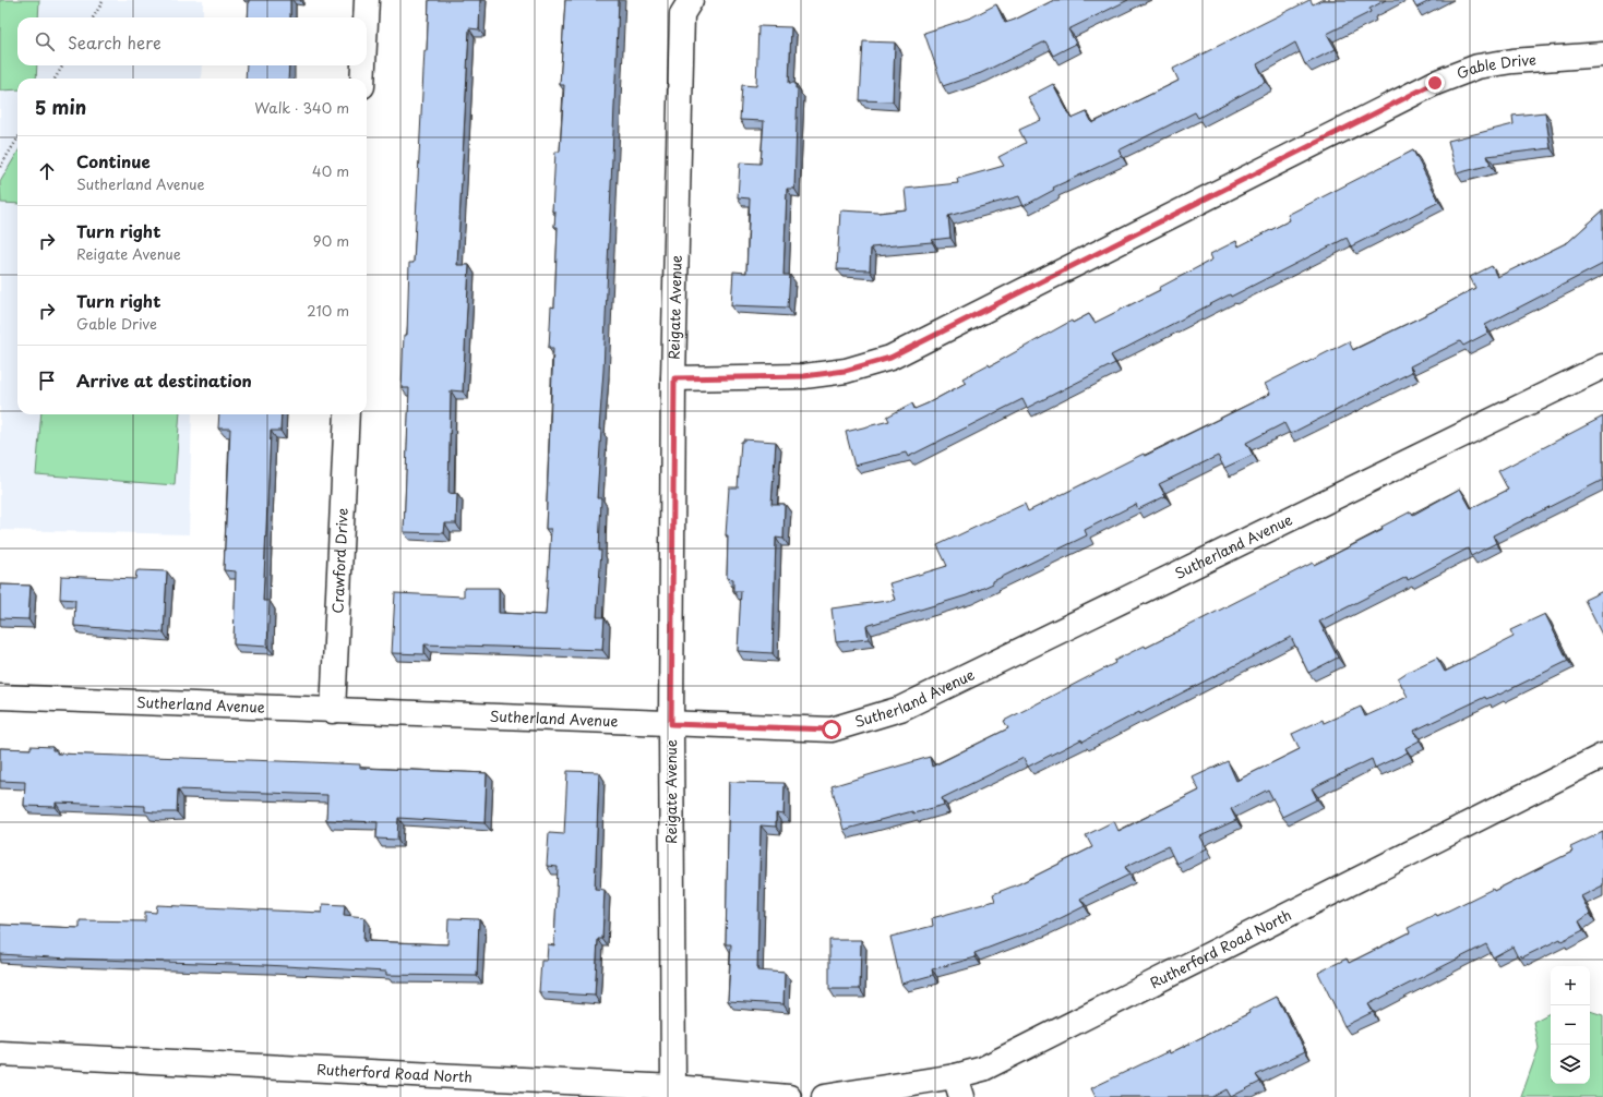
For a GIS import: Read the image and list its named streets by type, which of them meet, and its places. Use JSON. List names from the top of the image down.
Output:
{
  "streets": {
    "street": [
      "Gable Drive",
      "Reigate Avenue",
      "Sutherland Avenue",
      "Crawford Drive",
      "Rutherford Road North"
    ]
  },
  "crossings": [
    ["Gable Drive", "Reigate Avenue"],
    ["Reigate Avenue", "Sutherland Avenue"],
    ["Reigate Avenue", "Rutherford Road North"],
    ["Sutherland Avenue", "Crawford Drive"]
  ],
  "page": {
    "search": "Search here",
    "heading": ["5 min", "Walk · 340 m"],
    "list": [
      ["Continue", "Sutherland Avenue", "40 m"],
      ["Turn right", "Reigate Avenue", "90 m"],
      ["Turn right", "Gable Drive", "210 m"],
      "Arrive at destination"
    ],
    "map_buttons": ["+", "−"]
  }
}
